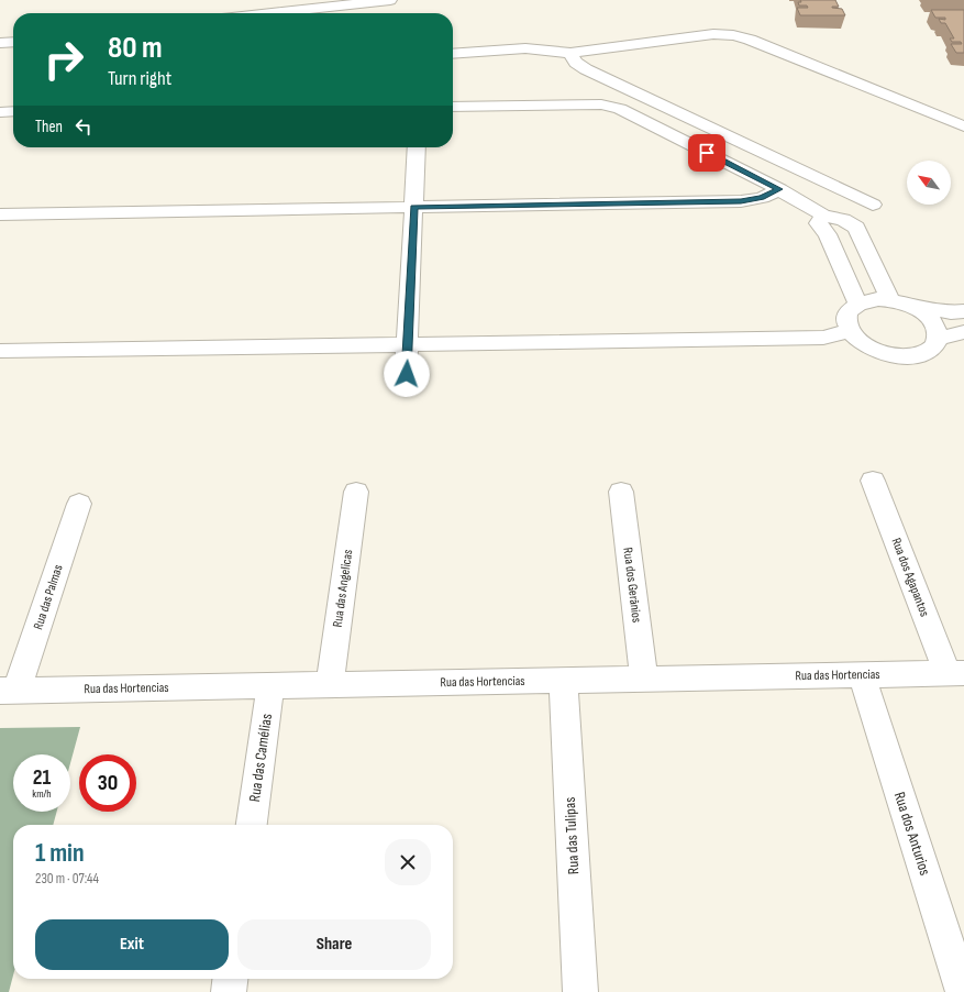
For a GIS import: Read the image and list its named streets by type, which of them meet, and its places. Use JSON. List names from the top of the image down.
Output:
{
  "streets": {
    "street": [
      "Rua dos Agapantos",
      "Rua dos Gerânios",
      "Rua das Angelicas",
      "Rua das Palmas",
      "Rua das Hortencias",
      "Rua das Camélias",
      "Rua dos Anturios",
      "Rua das Tulipas"
    ]
  },
  "crossings": [
    ["Rua dos Agapantos", "Rua das Hortencias"],
    ["Rua dos Gerânios", "Rua das Hortencias"],
    ["Rua das Angelicas", "Rua das Hortencias"],
    ["Rua das Palmas", "Rua das Hortencias"],
    ["Rua das Hortencias", "Rua das Camélias"],
    ["Rua das Hortencias", "Rua dos Anturios"],
    ["Rua das Hortencias", "Rua das Tulipas"]
  ],
  "north": "top left",
  "page": {
    "turn": ["80 m", "Turn right"],
    "then": "Then",
    "speed": "21 km/h",
    "limit": "30",
    "heading": ["1 min", "230 m · 07:44"],
    "buttons": ["Exit", "Share"]
  }
}
